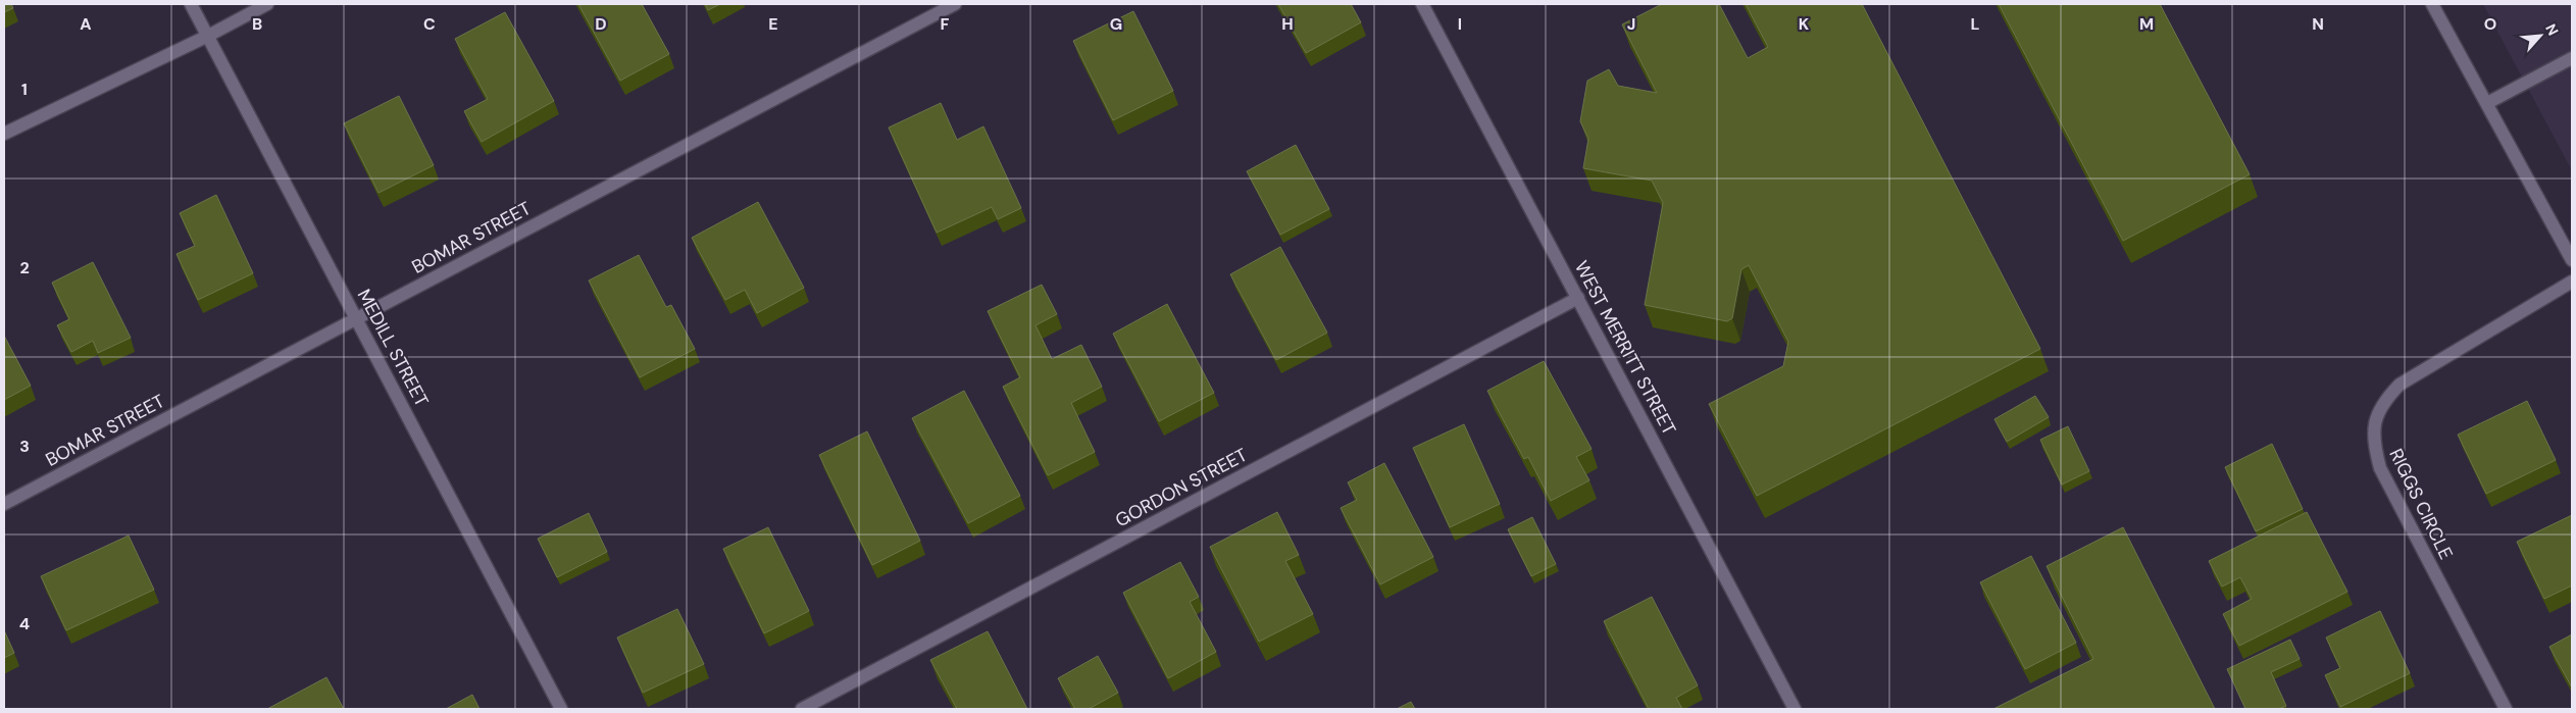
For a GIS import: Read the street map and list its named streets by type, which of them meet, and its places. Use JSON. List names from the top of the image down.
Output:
{
  "streets": {
    "street": [
      "BOMAR STREET",
      "MEDILL STREET",
      "WEST MERRITT STREET",
      "GORDON STREET",
      "RIGGS CIRCLE"
    ]
  },
  "crossings": [
    ["BOMAR STREET", "MEDILL STREET"],
    ["WEST MERRITT STREET", "GORDON STREET"]
  ],
  "north": "top right",
  "grid": {
    "columns": [
      "A",
      "B",
      "C",
      "D",
      "E",
      "F",
      "G",
      "H",
      "I",
      "J",
      "K",
      "L",
      "M",
      "N",
      "O"
    ],
    "rows": [
      "1",
      "2",
      "3",
      "4"
    ]
  }
}
